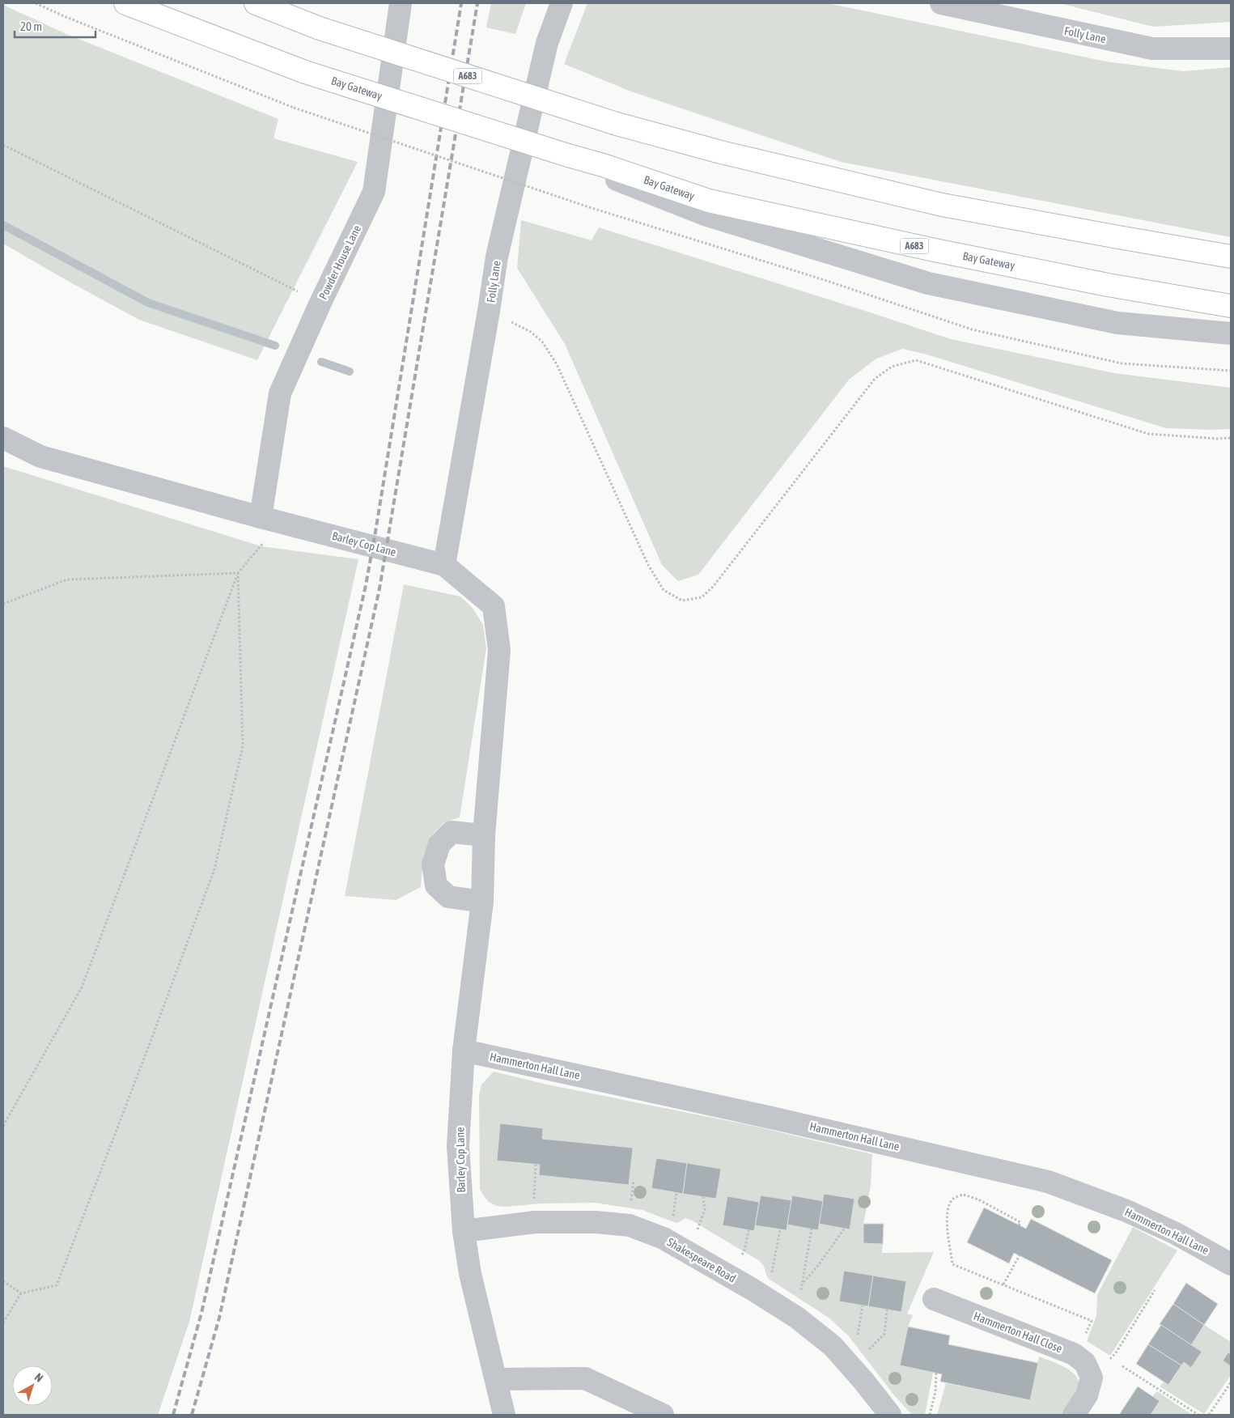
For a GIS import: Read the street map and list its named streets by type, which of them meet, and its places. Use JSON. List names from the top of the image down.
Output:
{
  "streets": {
    "highway": ["A683", "Bay Gateway"],
    "street": [
      "Folly Lane",
      "Powder House Lane",
      "Barley Cop Lane",
      "Hammerton Hall Lane",
      "Shakespeare Road",
      "Hammerton Hall Close"
    ]
  },
  "crossings": [
    ["Folly Lane", "Barley Cop Lane"],
    ["Powder House Lane", "Barley Cop Lane"],
    ["Barley Cop Lane", "Hammerton Hall Lane"],
    ["Barley Cop Lane", "Shakespeare Road"]
  ],
  "scale_bar": "20 m",
  "north": "top right"
}
